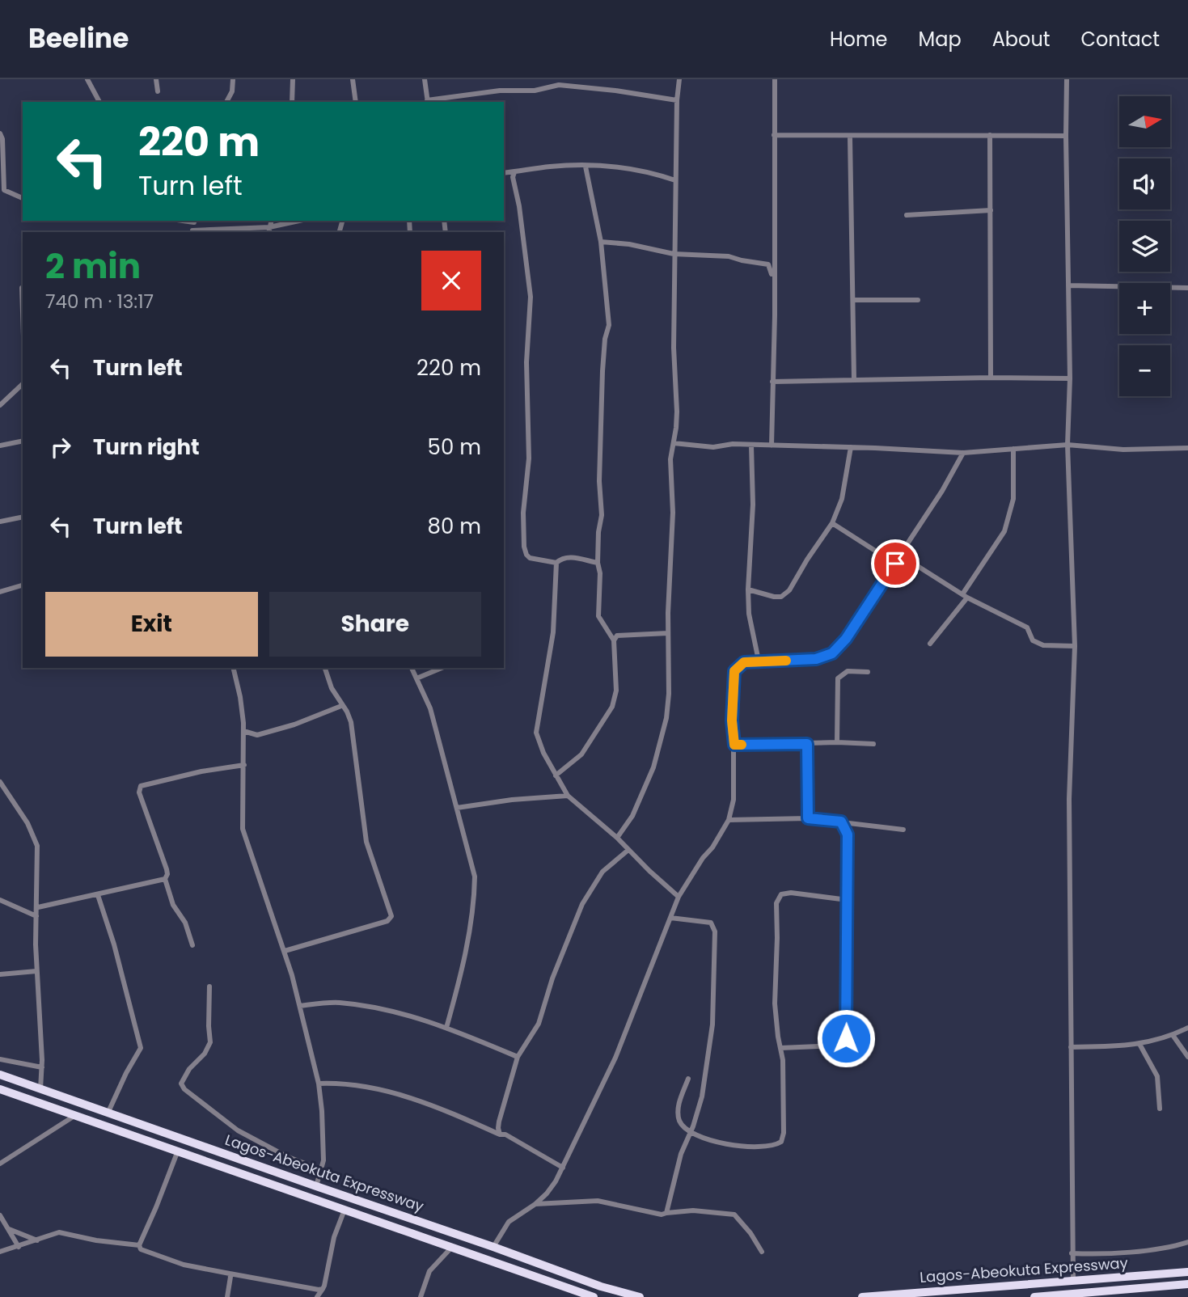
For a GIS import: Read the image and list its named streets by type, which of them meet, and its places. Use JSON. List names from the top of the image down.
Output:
{
  "streets": {
    "highway": ["Lagos-Abeokuta Expressway"]
  },
  "north": "right",
  "page": {
    "header": "Beeline",
    "nav": [
      "Home",
      "Map",
      "About",
      "Contact"
    ],
    "map_buttons": ["+", "−"],
    "turn": ["220 m", "Turn left"],
    "heading": ["2 min", "740 m · 13:17"],
    "list": [
      {
        "name": "Turn left",
        "value": "220 m"
      },
      {
        "name": "Turn right",
        "value": "50 m"
      },
      {
        "name": "Turn left",
        "value": "80 m"
      }
    ],
    "buttons": ["Exit", "Share"]
  }
}
